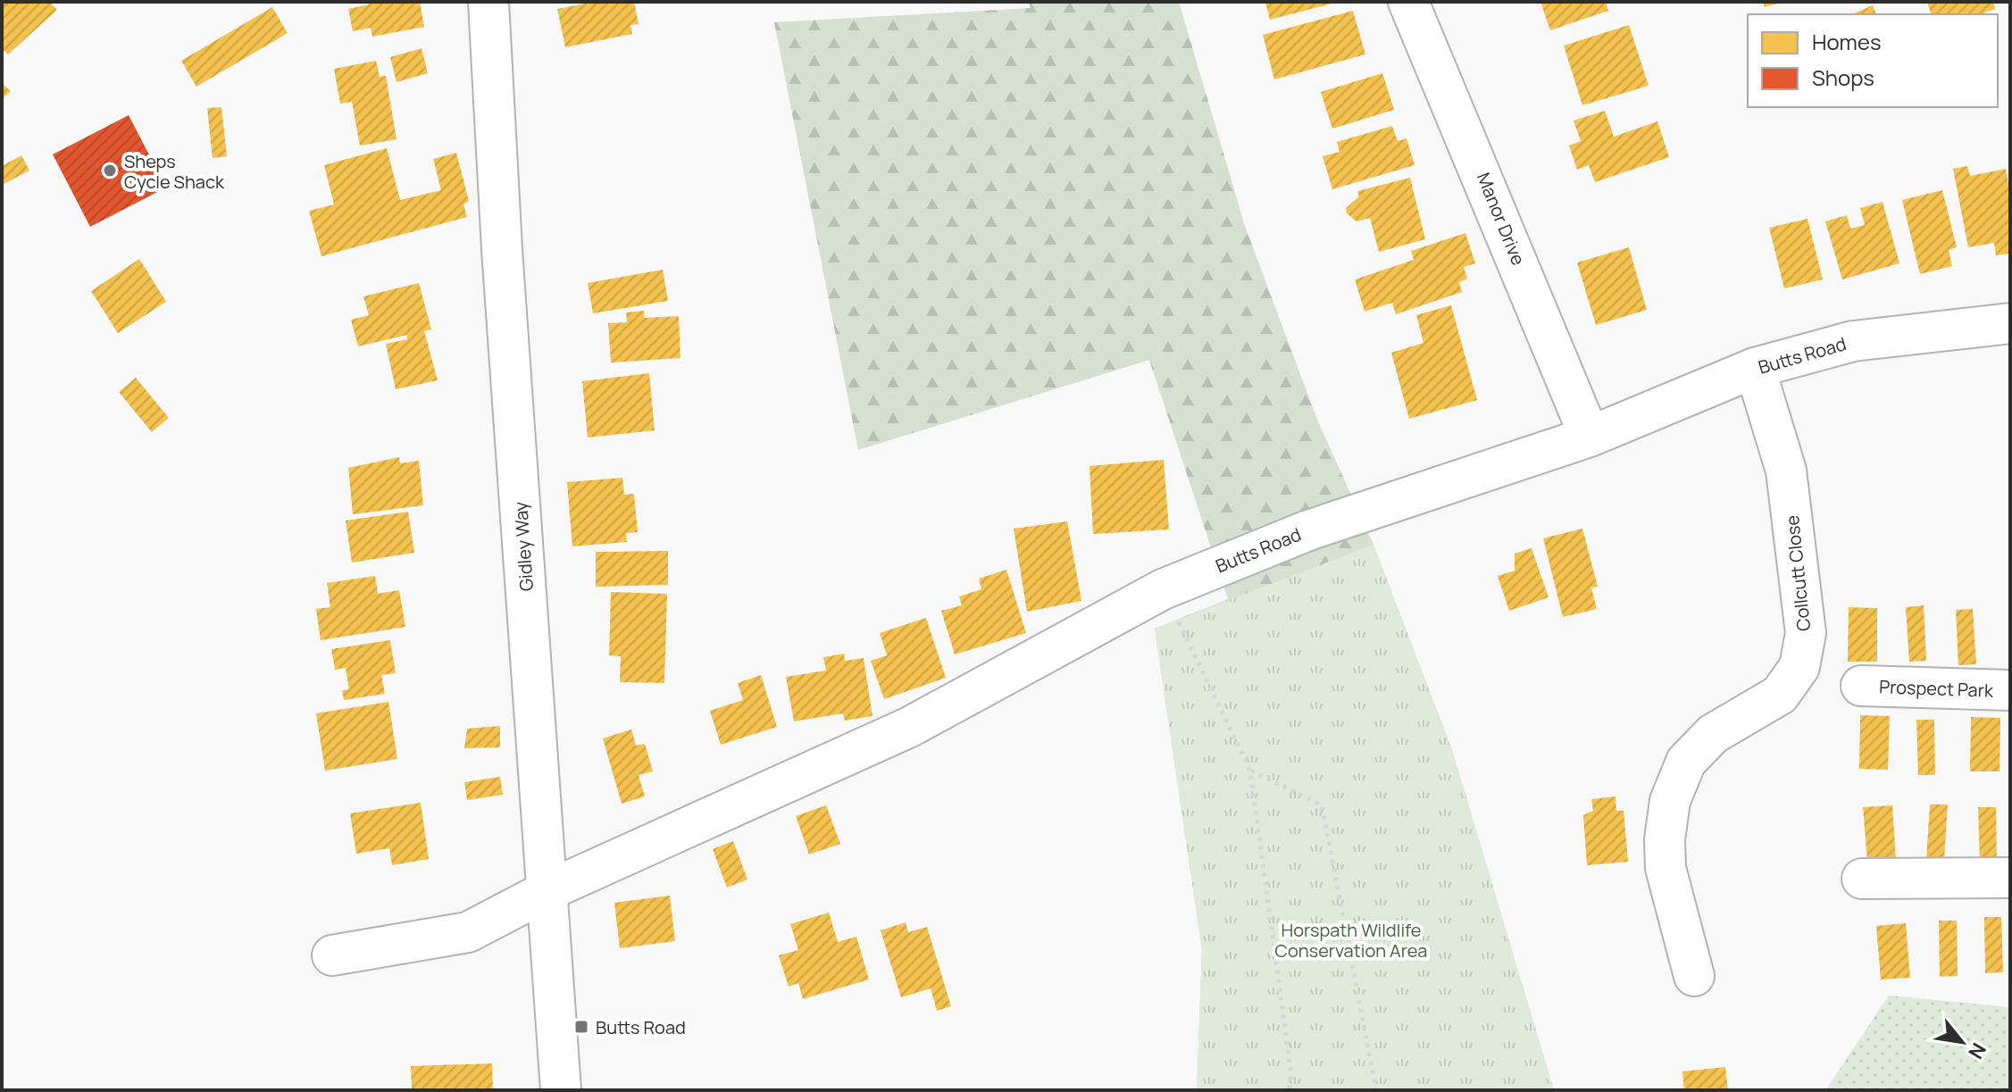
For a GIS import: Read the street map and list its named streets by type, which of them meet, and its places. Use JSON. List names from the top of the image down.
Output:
{
  "streets": {
    "street": [
      "Manor Drive",
      "Butts Road",
      "Gidley Way",
      "Collcutt Close",
      "Prospect Park"
    ]
  },
  "crossings": [
    ["Manor Drive", "Butts Road"],
    ["Butts Road", "Gidley Way"],
    ["Butts Road", "Collcutt Close"]
  ],
  "parks": ["Horspath Wildlife Conservation Area"],
  "places": {
    "other": ["Sheps Cycle Shack"],
    "transit": ["Butts Road"]
  },
  "legend": ["Homes", "Shops"],
  "north": "bottom right"
}
